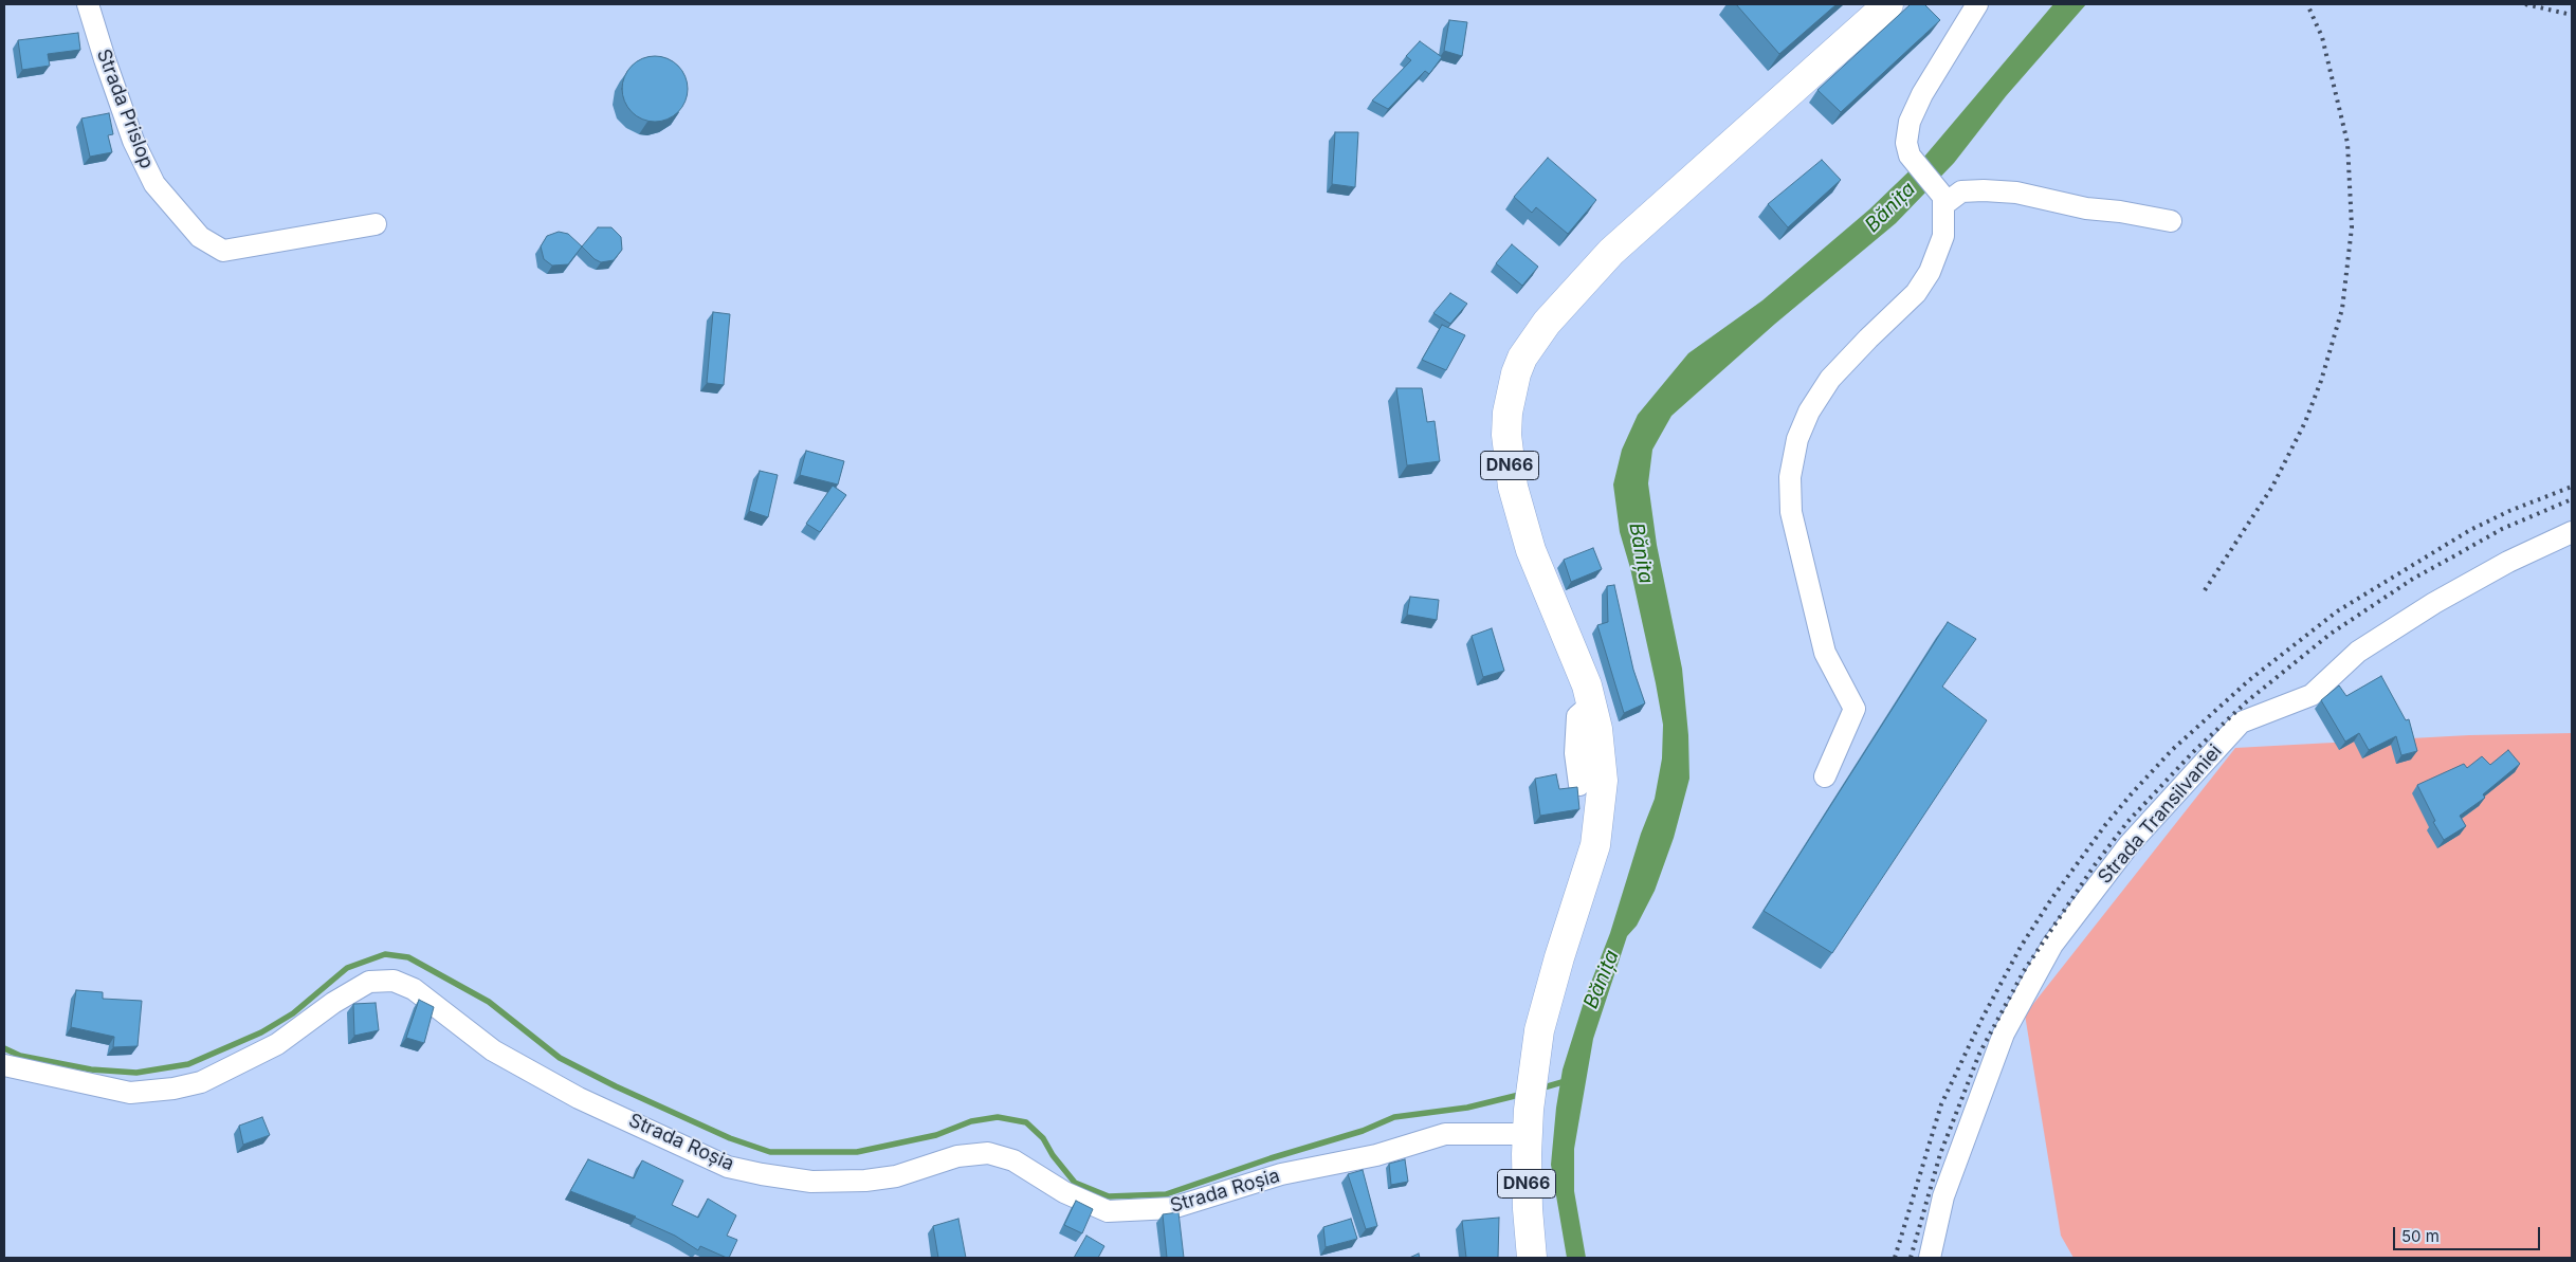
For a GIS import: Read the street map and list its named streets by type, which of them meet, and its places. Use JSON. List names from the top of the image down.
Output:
{
  "streets": {
    "highway": ["DN66"],
    "street": ["Strada Prislop", "Strada Transilvaniei", "Strada Roșia"]
  },
  "crossings": [
    ["DN66", "Strada Roșia"]
  ],
  "water": ["Bănița"],
  "scale_bar": "50 m"
}
